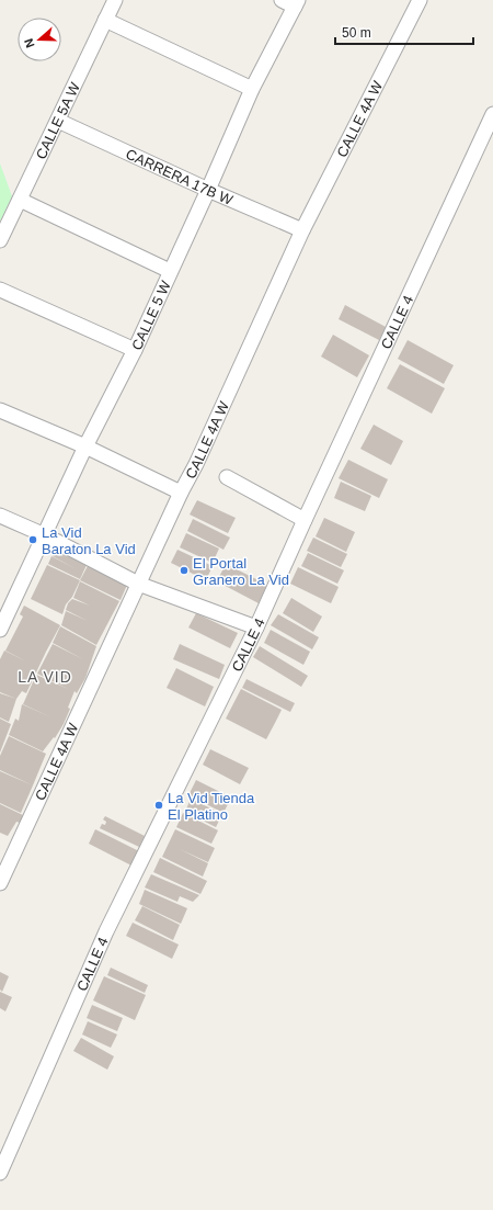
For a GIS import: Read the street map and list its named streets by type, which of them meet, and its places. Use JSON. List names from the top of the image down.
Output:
{
  "streets": {
    "street": [
      "CALLE 4A W",
      "CALLE 5A W",
      "CARRERA 17B W",
      "CALLE 5 W",
      "CALLE 4"
    ]
  },
  "crossings": [
    ["CALLE 4A W", "CARRERA 17B W"],
    ["CALLE 5A W", "CARRERA 17B W"],
    ["CARRERA 17B W", "CALLE 5 W"]
  ],
  "districts": ["LA VID"],
  "places": ["La Vid Baraton La Vid", "El Portal Granero La Vid", "La Vid Tienda El Platino"],
  "scale_bar": "50 m",
  "north": "left"
}
